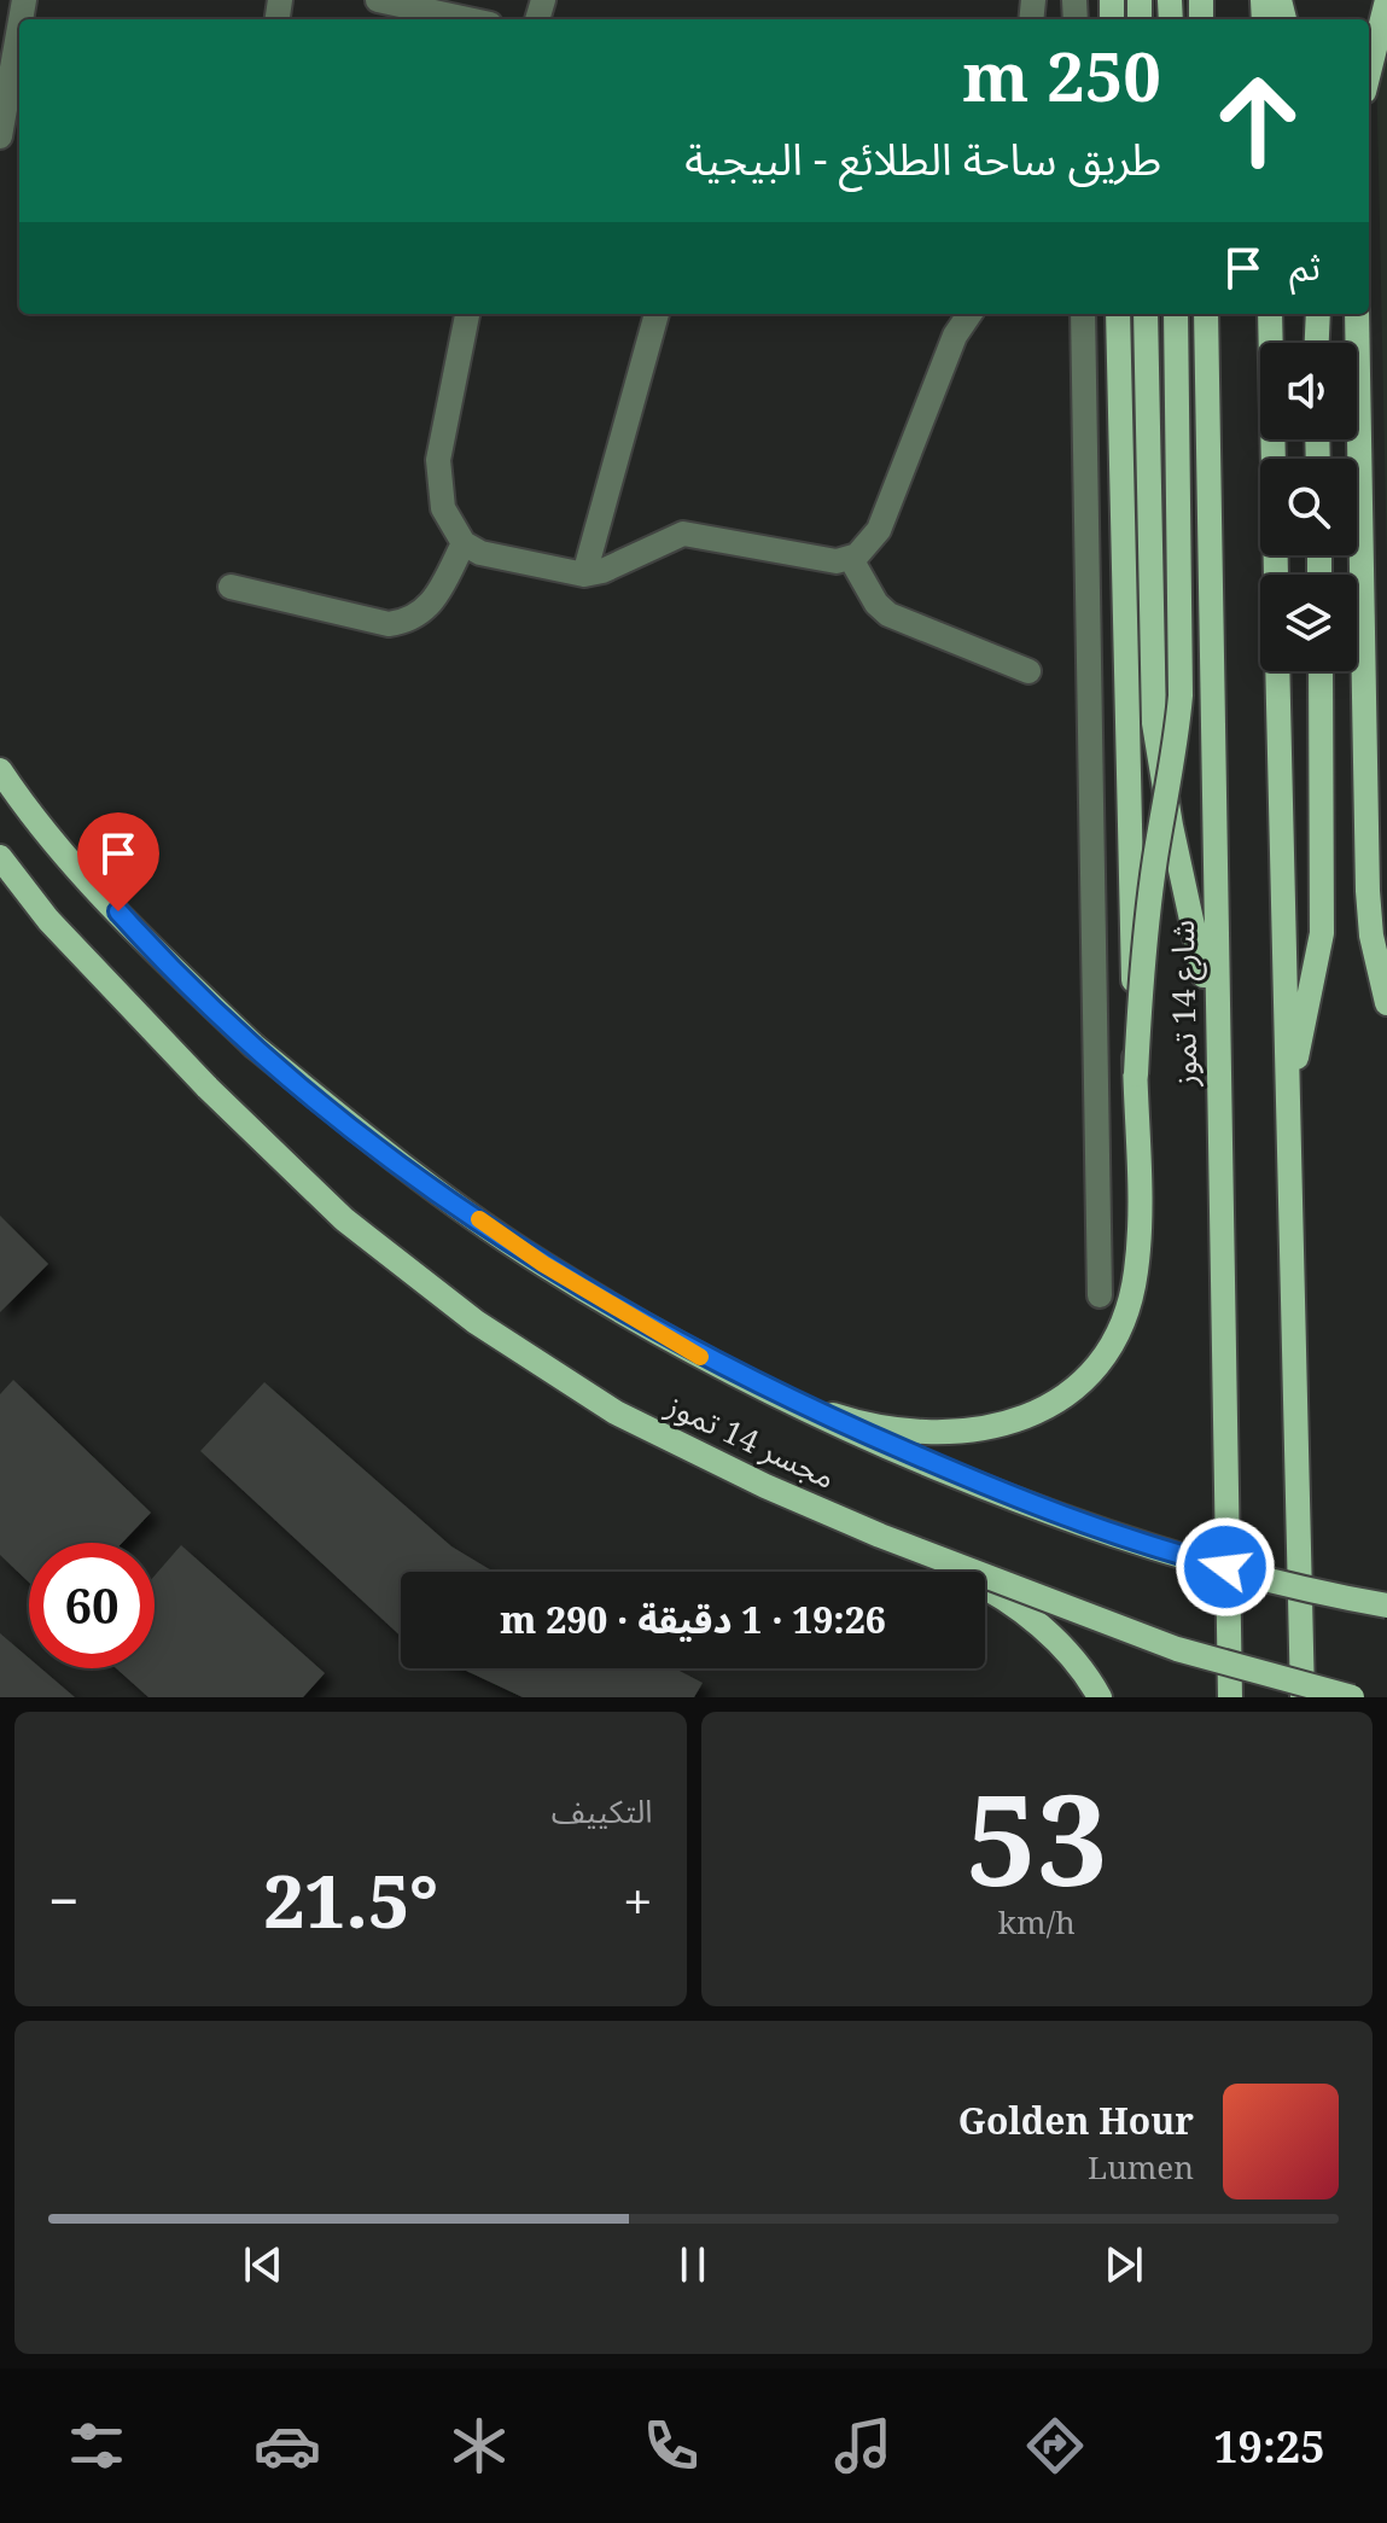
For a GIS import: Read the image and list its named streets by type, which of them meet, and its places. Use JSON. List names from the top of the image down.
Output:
{
  "streets": {
    "main road": ["شارع 14 تموز", "مجسر 14 تموز"]
  },
  "page": {
    "turn": ["250 m", "طريق ساحة الطلائع - البيجية"],
    "then": "ثم",
    "limit": "60",
    "trip": "19:26 · 1 دقيقة · 290 m",
    "tile": [
      ["53", "km/h"],
      "التكييف"
    ],
    "heat": ["−", "21.5°", "+"],
    "song": ["Golden Hour", "Lumen"],
    "tabs": "19:25"
  }
}
